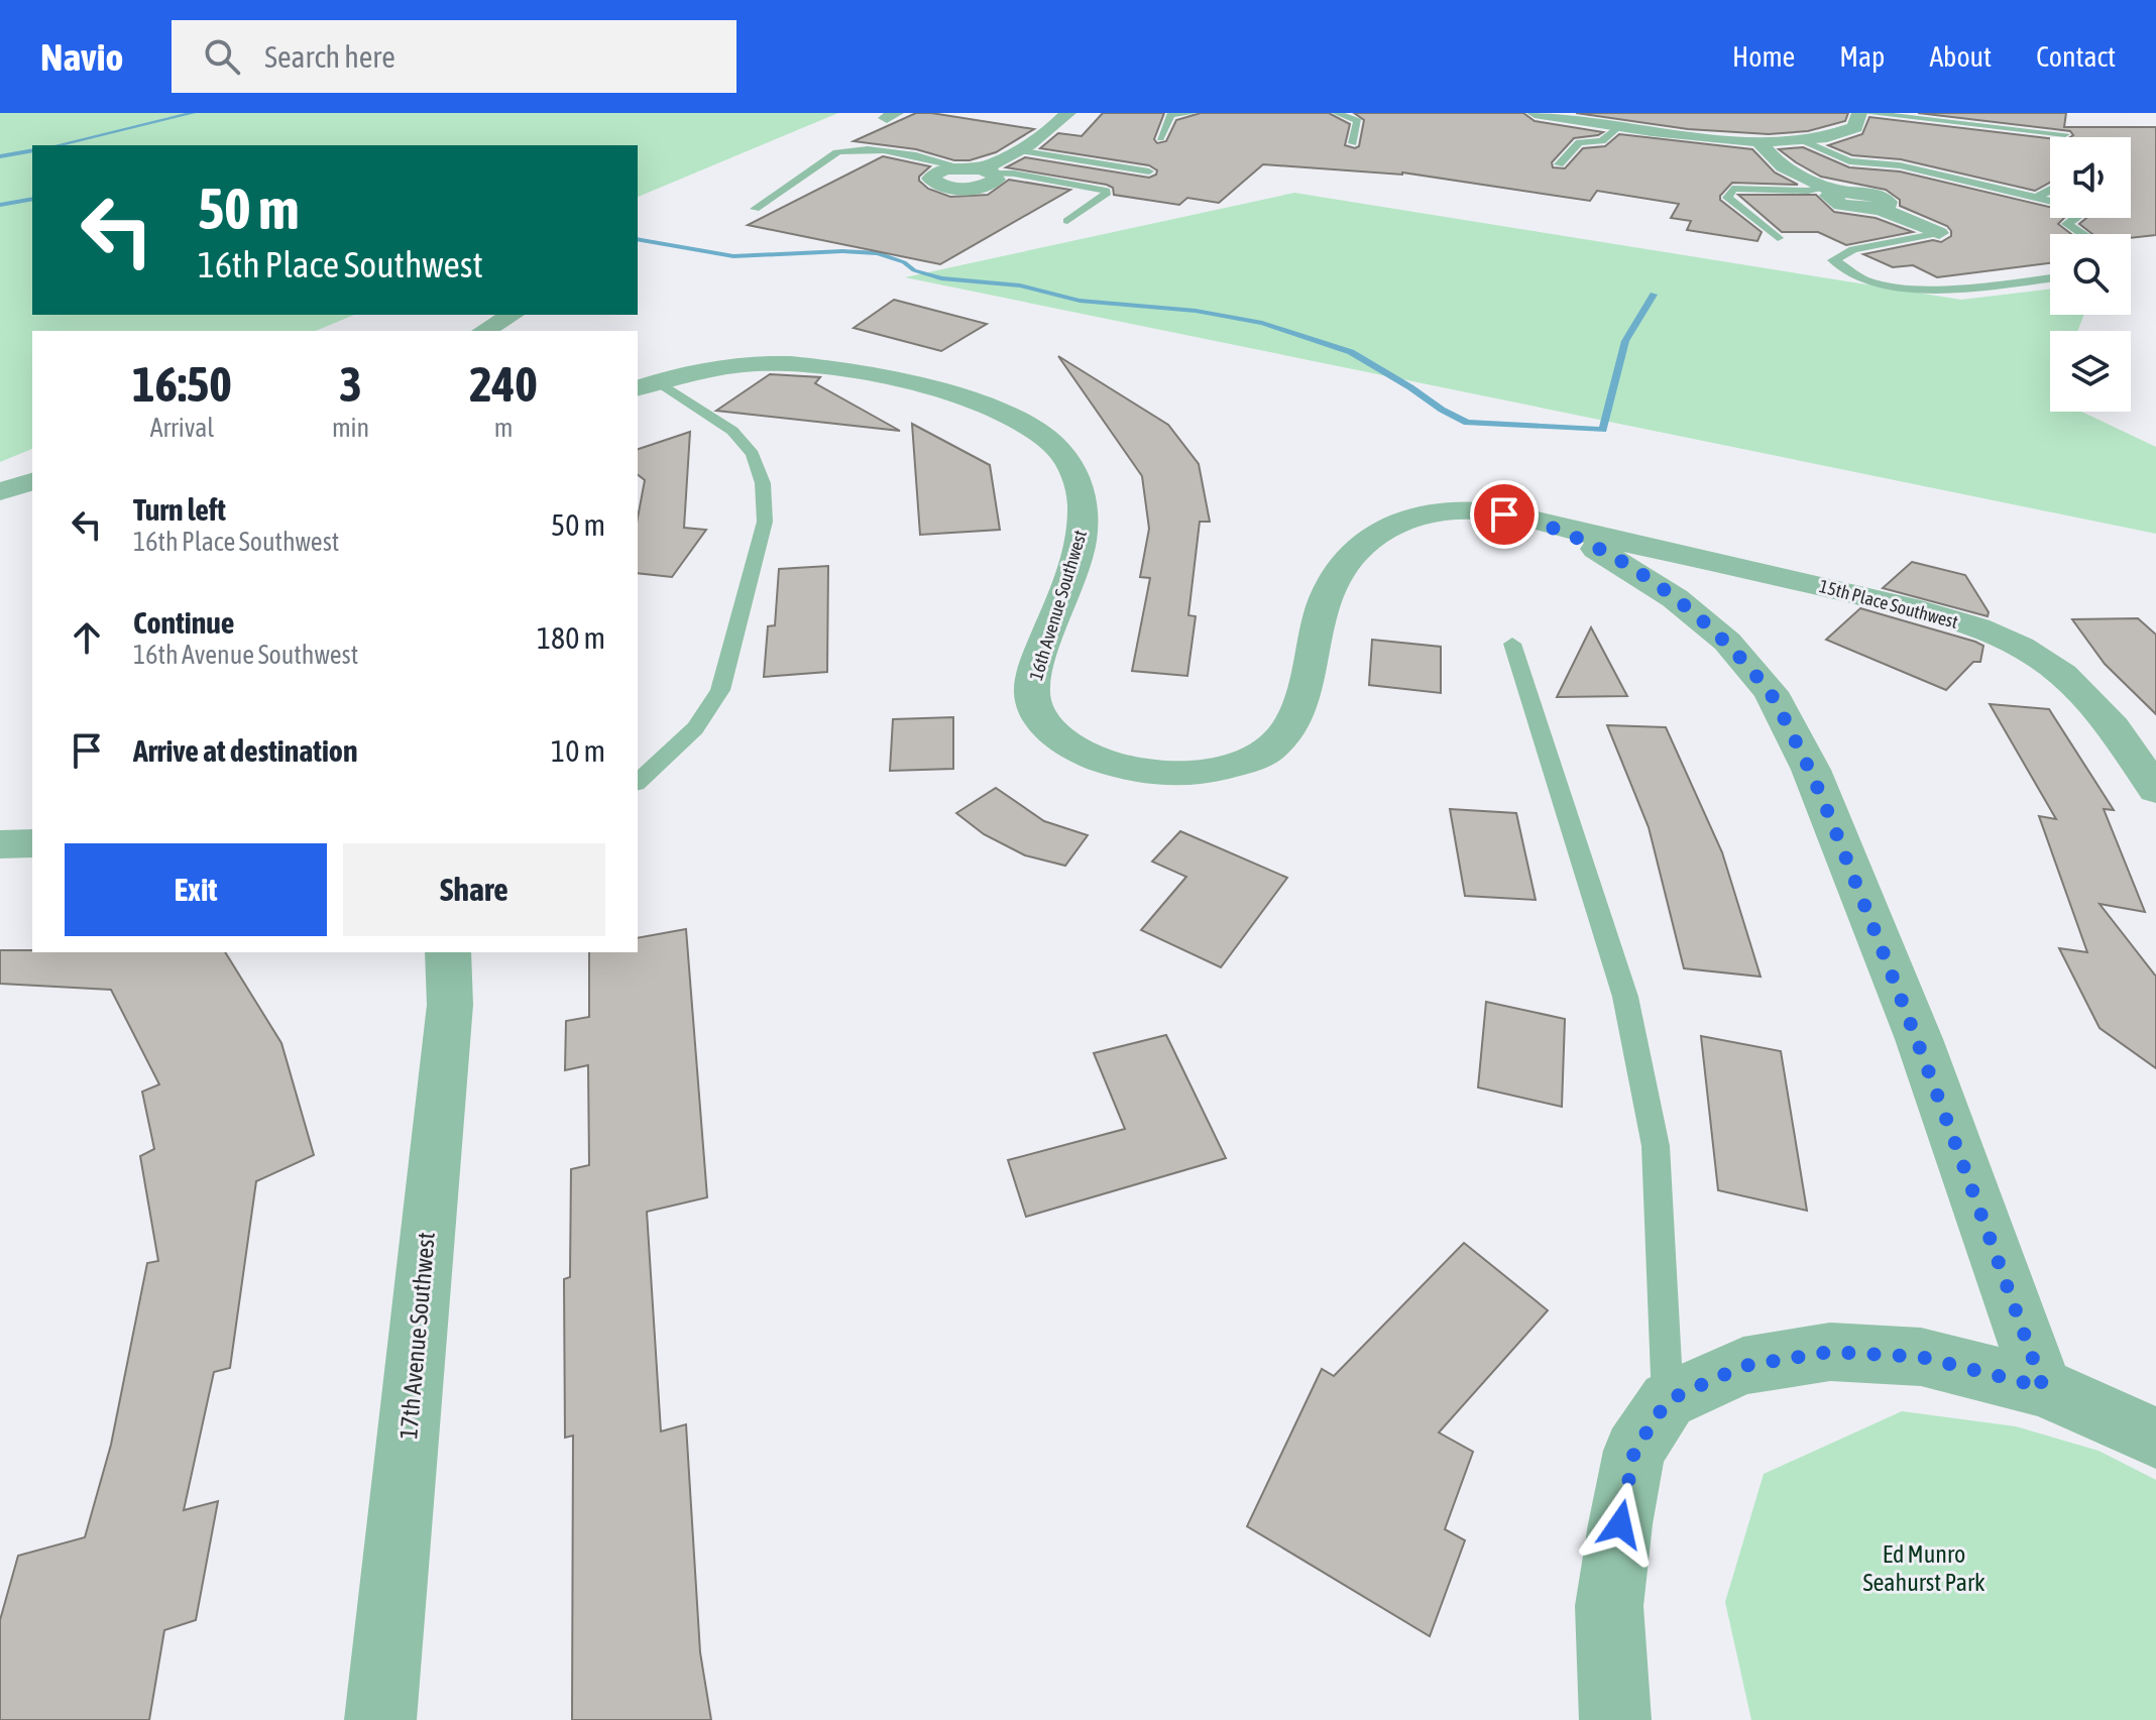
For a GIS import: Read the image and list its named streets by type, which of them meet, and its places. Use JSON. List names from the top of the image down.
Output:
{
  "streets": {
    "street": ["15th Place Southwest", "16th Avenue Southwest", "17th Avenue Southwest"]
  },
  "crossings": [
    ["15th Place Southwest", "16th Avenue Southwest"]
  ],
  "parks": ["Ed Munro Seahurst Park"],
  "page": {
    "header": "Navio",
    "search": "Search here",
    "nav": [
      "Home",
      "Map",
      "About",
      "Contact"
    ],
    "turn": ["50 m", "16th Place Southwest"],
    "eta": [
      "16:50",
      "Arrival",
      "3",
      "min",
      "240",
      "m"
    ],
    "list": [
      {
        "name": "Turn left",
        "note": "16th Place Southwest",
        "value": "50 m"
      },
      {
        "name": "Continue",
        "note": "16th Avenue Southwest",
        "value": "180 m"
      },
      {
        "name": "Arrive at destination",
        "value": "10 m"
      }
    ],
    "buttons": ["Exit", "Share"]
  }
}
